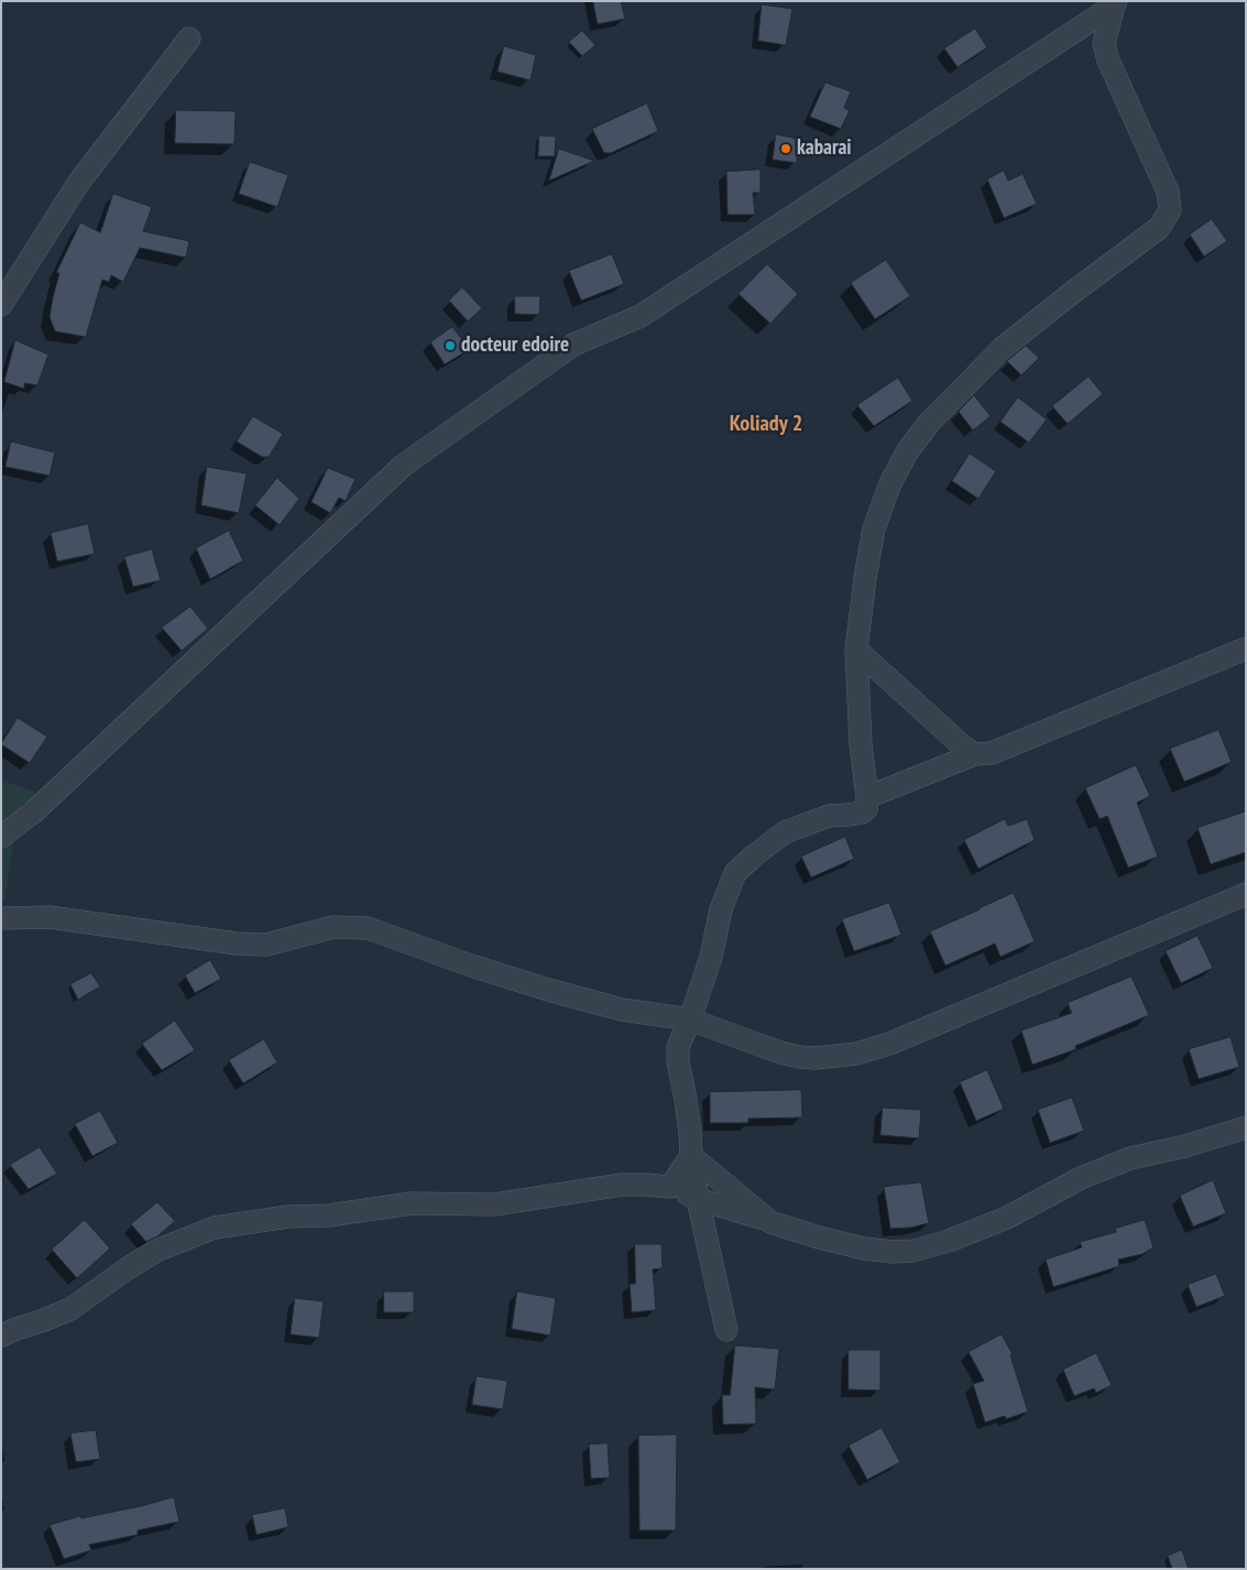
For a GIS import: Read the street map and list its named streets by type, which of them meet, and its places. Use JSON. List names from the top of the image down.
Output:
{
  "districts": ["Koliady 2"],
  "places": ["kabarai", "docteur edoire"]
}
